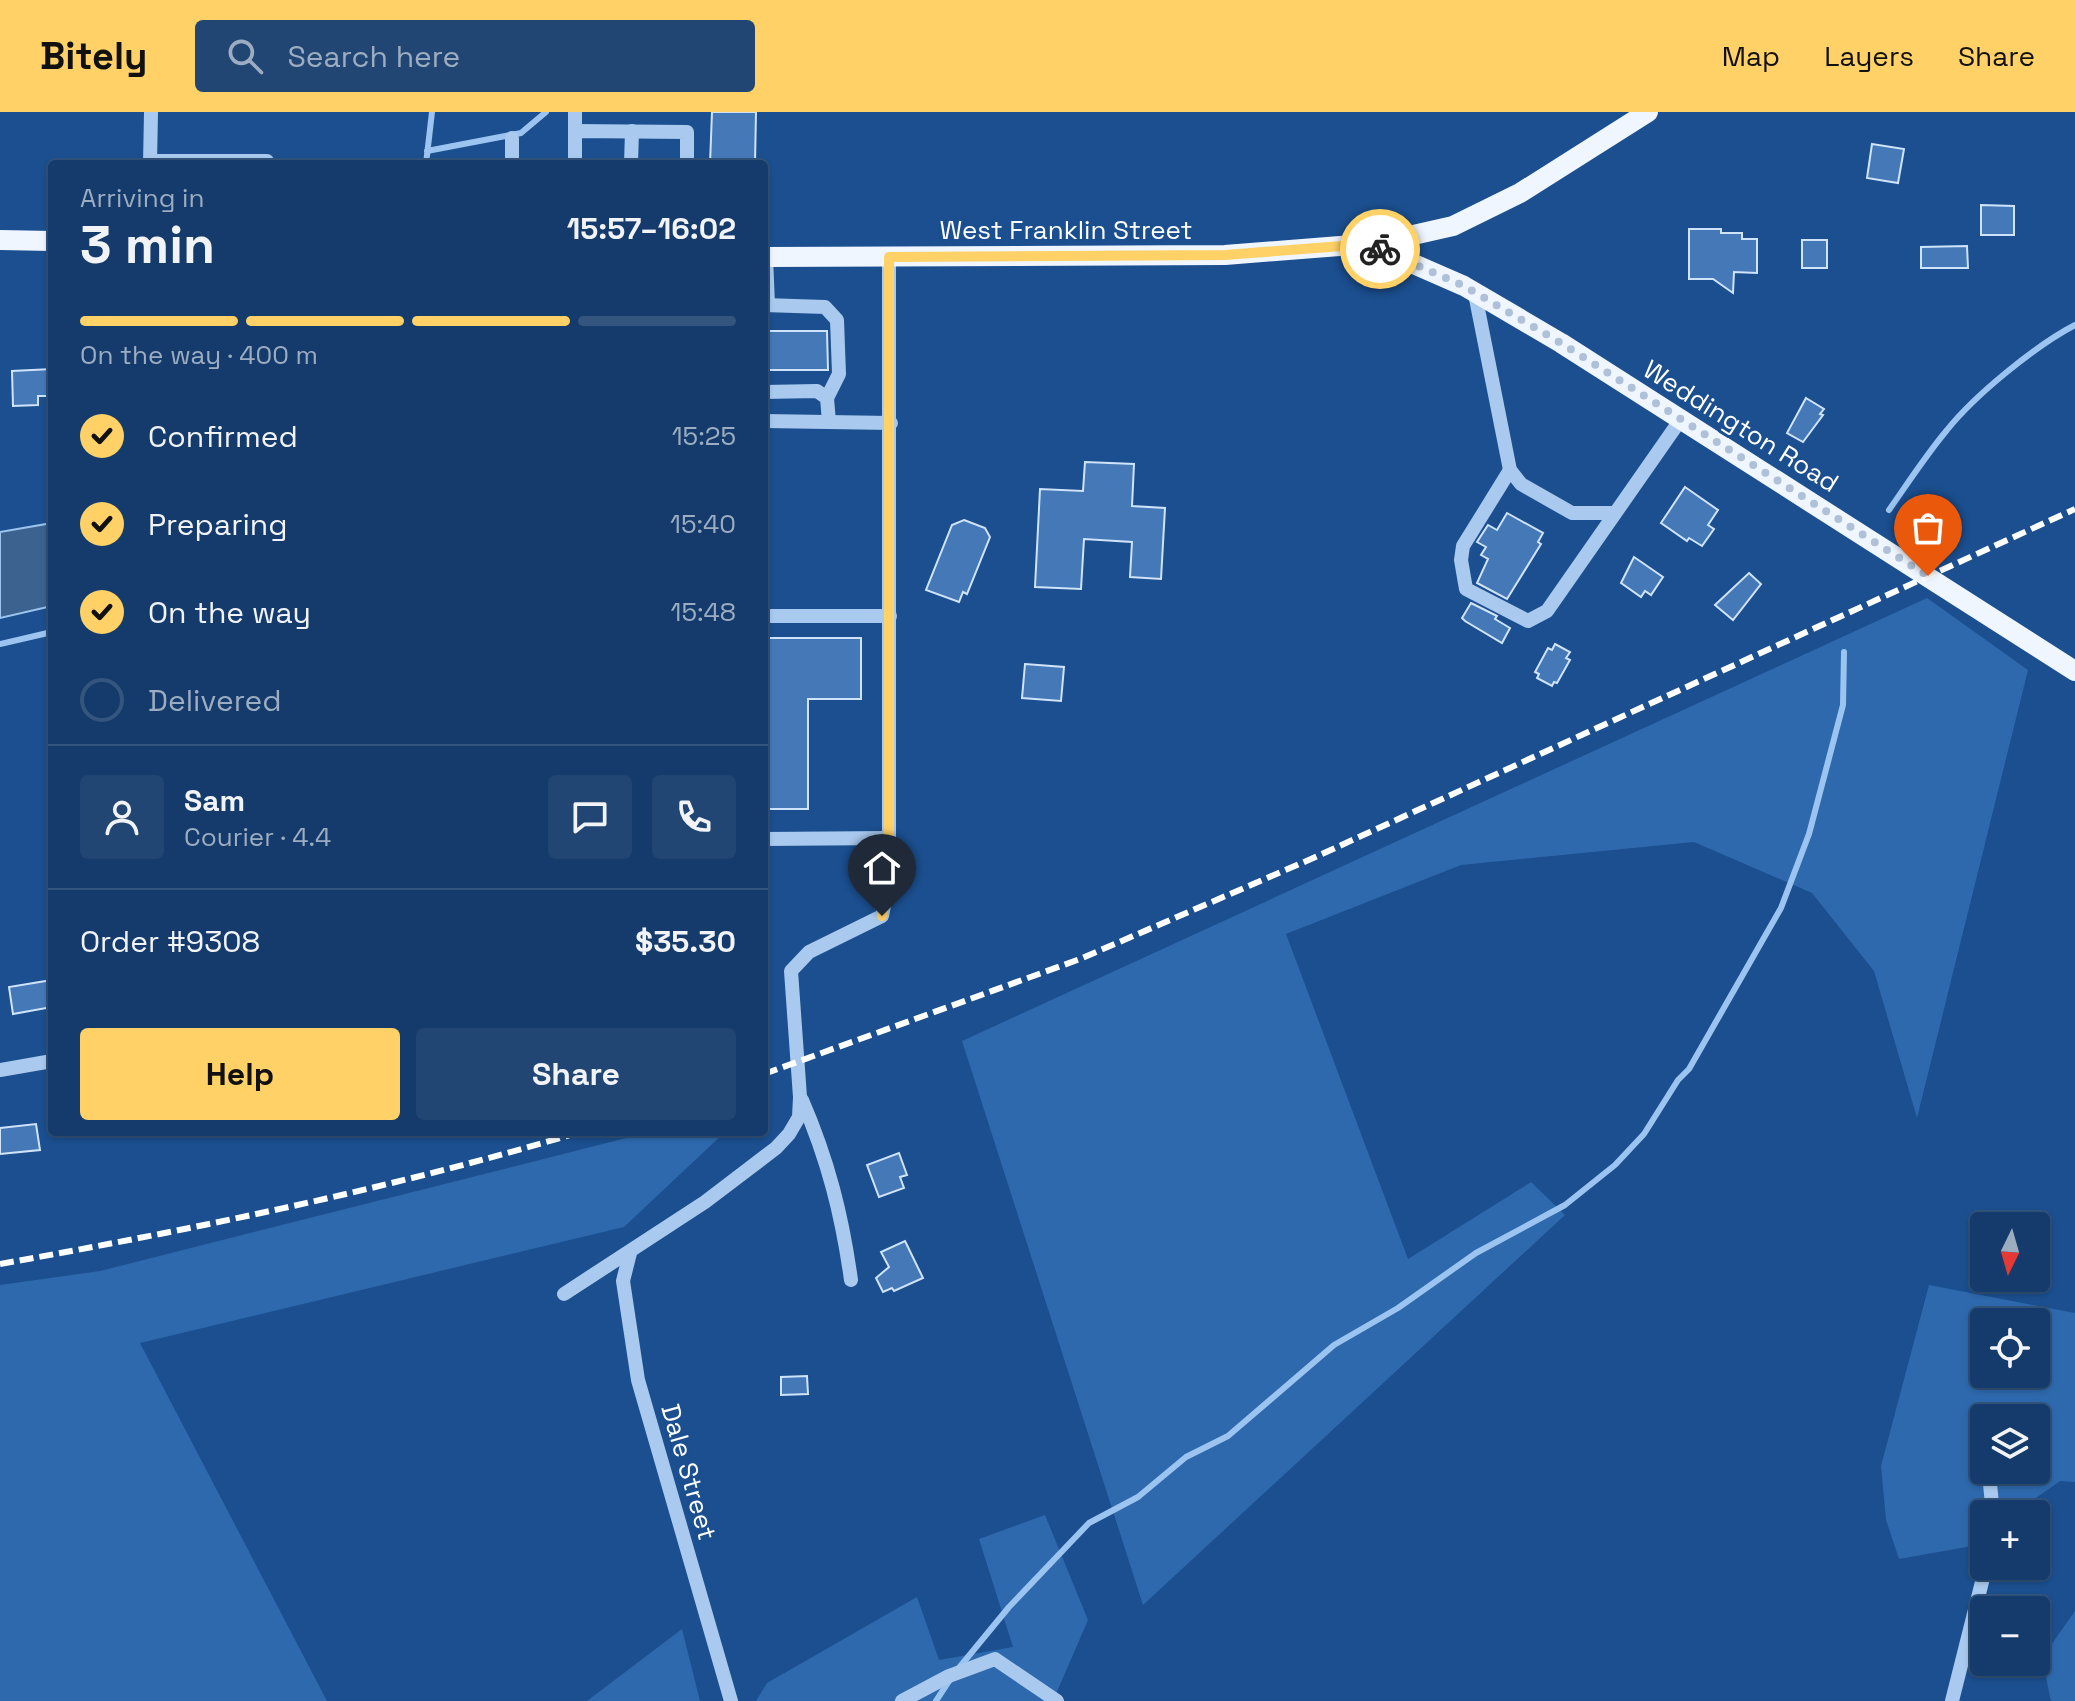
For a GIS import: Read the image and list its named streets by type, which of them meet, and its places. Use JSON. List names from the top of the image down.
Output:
{
  "streets": {
    "main road": ["West Franklin Street", "Weddington Road"],
    "street": ["Dale Street"]
  },
  "crossings": [
    ["West Franklin Street", "Weddington Road"]
  ],
  "north": "bottom",
  "page": {
    "header": "Bitely",
    "search": "Search here",
    "nav": ["Map", "Layers", "Share"],
    "heading": ["3 min", "Arriving in", "15:57–16:02"],
    "panel": [
      "Sam",
      "Courier · 4.4",
      "Order #9308",
      "$35.30"
    ],
    "bar": "On the way · 400 m",
    "list": [
      ["Confirmed", "15:25"],
      ["Preparing", "15:40"],
      ["On the way", "15:48"],
      "Delivered"
    ],
    "buttons": ["Help", "Share"],
    "map_buttons": ["+", "−"]
  }
}
